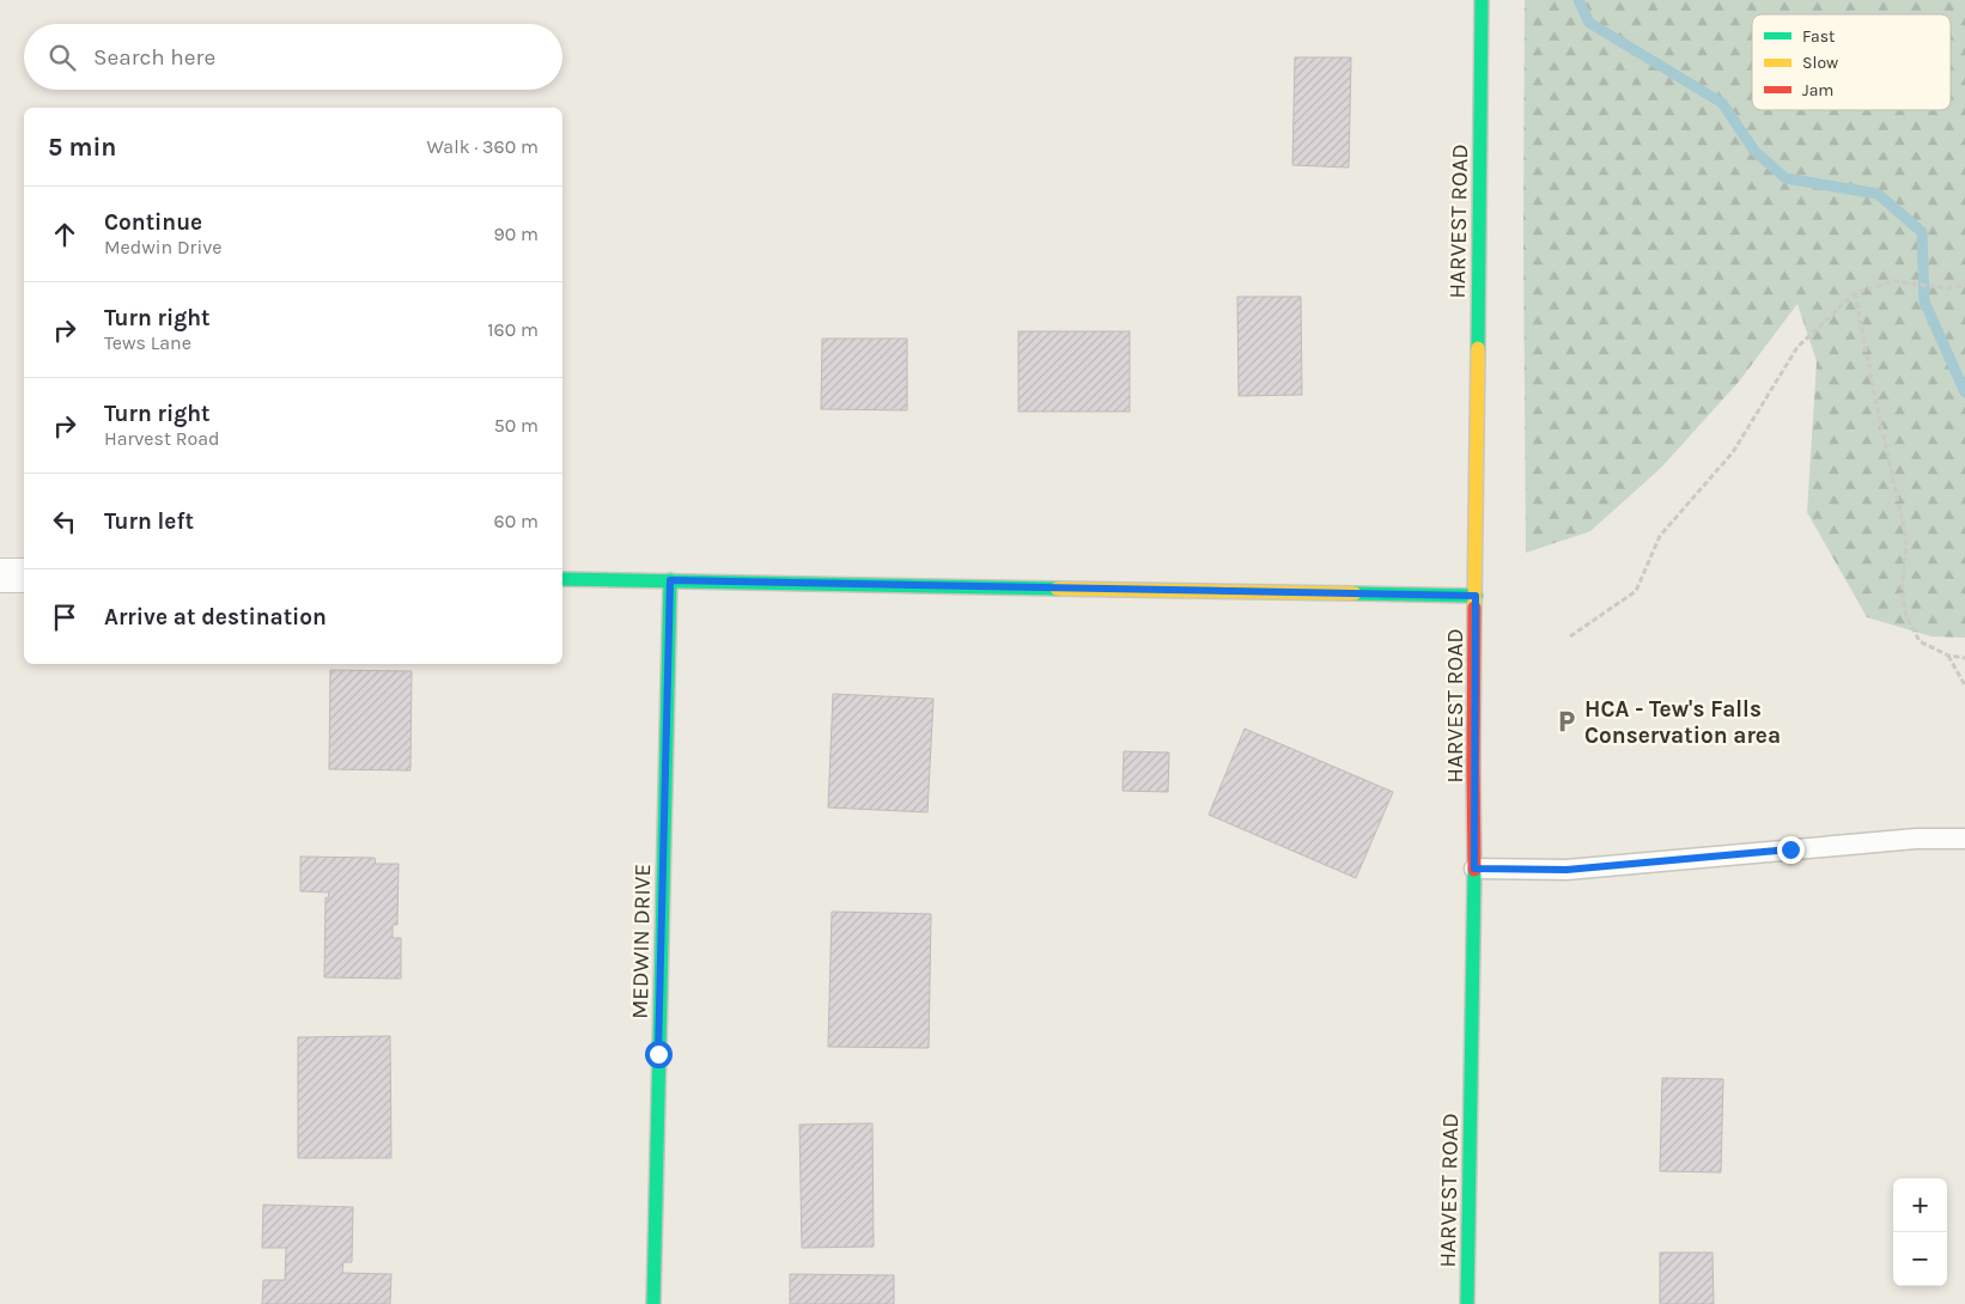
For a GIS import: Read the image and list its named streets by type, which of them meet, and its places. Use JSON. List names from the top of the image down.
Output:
{
  "streets": {
    "street": ["HARVEST ROAD", "MEDWIN DRIVE"]
  },
  "places": {
    "parking": ["HCA - Tew's Falls Conservation area"]
  },
  "legend": ["Fast", "Slow", "Jam"],
  "page": {
    "search": "Search here",
    "heading": ["5 min", "Walk · 360 m"],
    "list": [
      ["Continue", "Medwin Drive", "90 m"],
      ["Turn right", "Tews Lane", "160 m"],
      ["Turn right", "Harvest Road", "50 m"],
      ["Turn left", "60 m"],
      "Arrive at destination"
    ],
    "map_buttons": ["+", "−"]
  }
}
